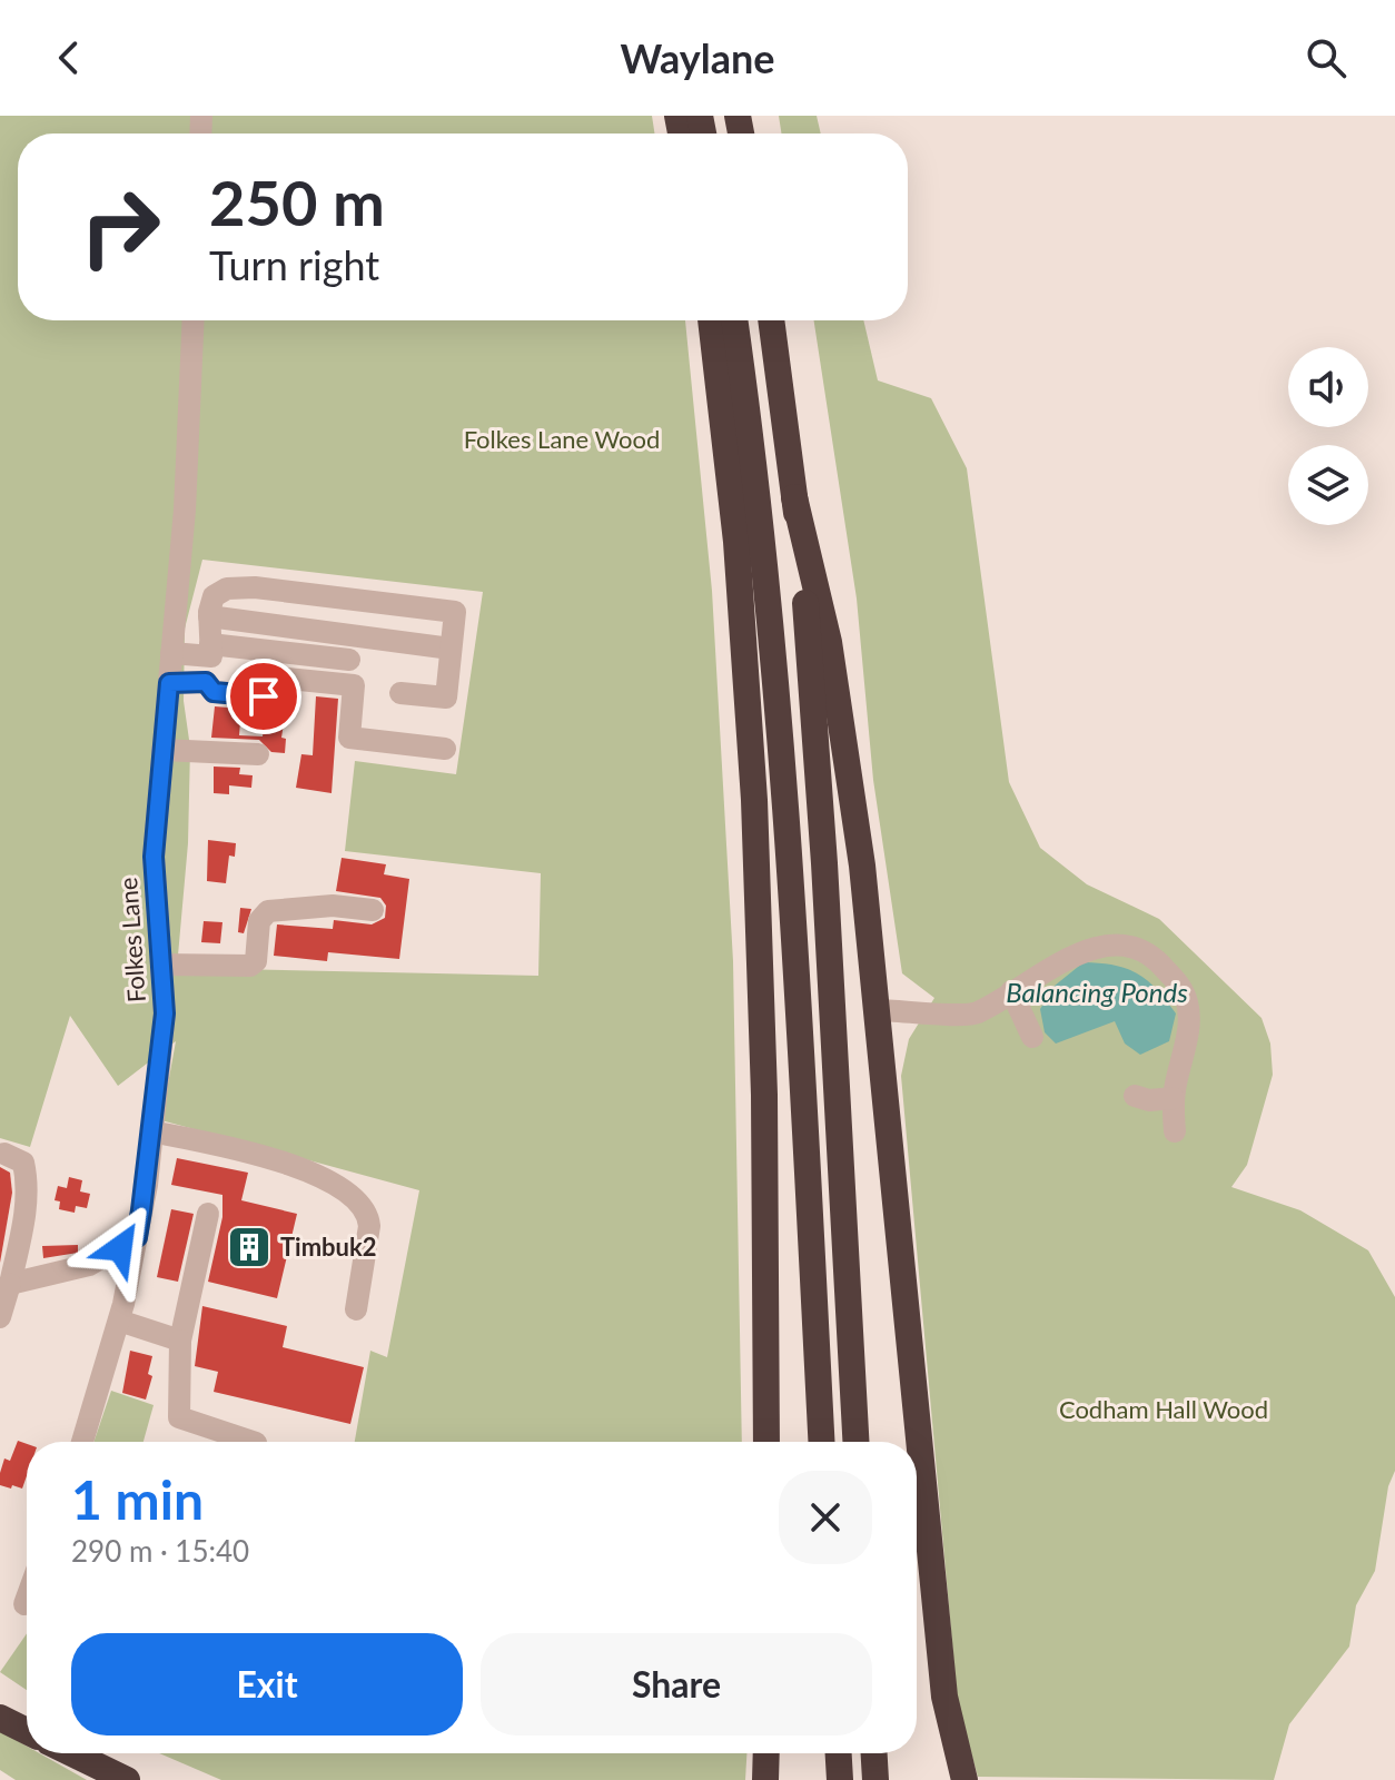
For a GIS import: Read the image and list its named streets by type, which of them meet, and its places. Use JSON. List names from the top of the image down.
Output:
{
  "streets": {
    "street": ["Folkes Lane"]
  },
  "water": ["Balancing Ponds"],
  "parks": ["Folkes Lane Wood", "Codham Hall Wood"],
  "places": {
    "building": ["Timbuk2"]
  },
  "page": {
    "header": "Waylane",
    "turn": ["250 m", "Turn right"],
    "heading": ["1 min", "290 m · 15:40"],
    "buttons": ["Exit", "Share"]
  }
}
